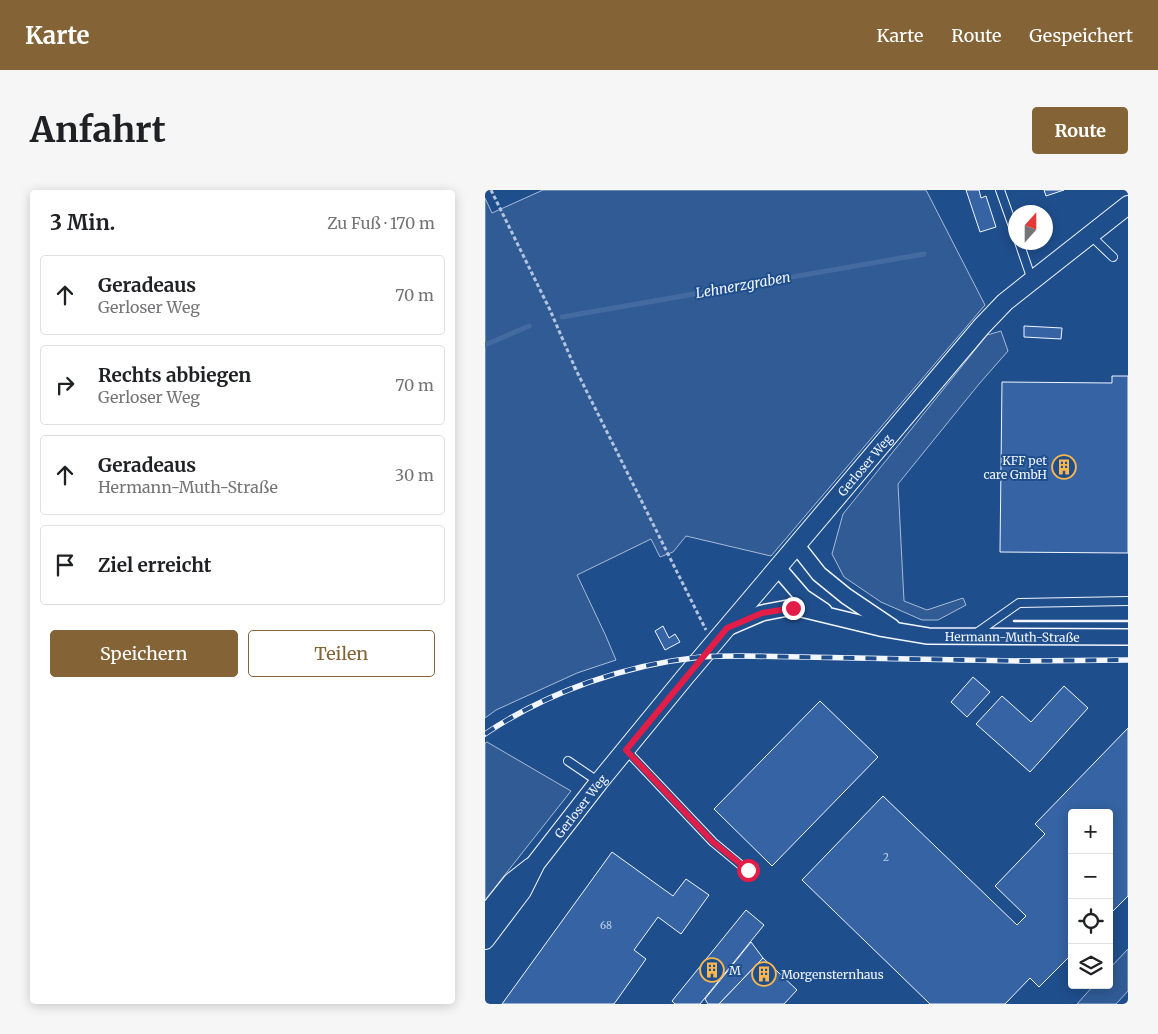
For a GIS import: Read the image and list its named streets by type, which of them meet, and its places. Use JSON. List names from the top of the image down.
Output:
{
  "streets": {
    "street": ["Gerloser Weg", "Hermann-Muth-Straße"]
  },
  "crossings": [
    ["Gerloser Weg", "Hermann-Muth-Straße"]
  ],
  "water": ["Lehnerzgraben"],
  "places": {
    "building": ["KFF pet care GmbH", "M", "Morgensternhaus"]
  },
  "house_numbers": ["2", "68"],
  "north": "top",
  "page": {
    "header": "Karte",
    "nav": ["Karte", "Route", "Gespeichert"],
    "buttons": [
      "Route",
      ["Speichern", "Teilen"]
    ],
    "title": "Anfahrt",
    "heading": ["3 Min.", "Zu Fuß · 170 m"],
    "list": [
      ["Geradeaus", "Gerloser Weg", "70 m"],
      ["Rechts abbiegen", "Gerloser Weg", "70 m"],
      ["Geradeaus", "Hermann-Muth-Straße", "30 m"],
      "Ziel erreicht"
    ],
    "map_buttons": ["+", "−"]
  }
}
